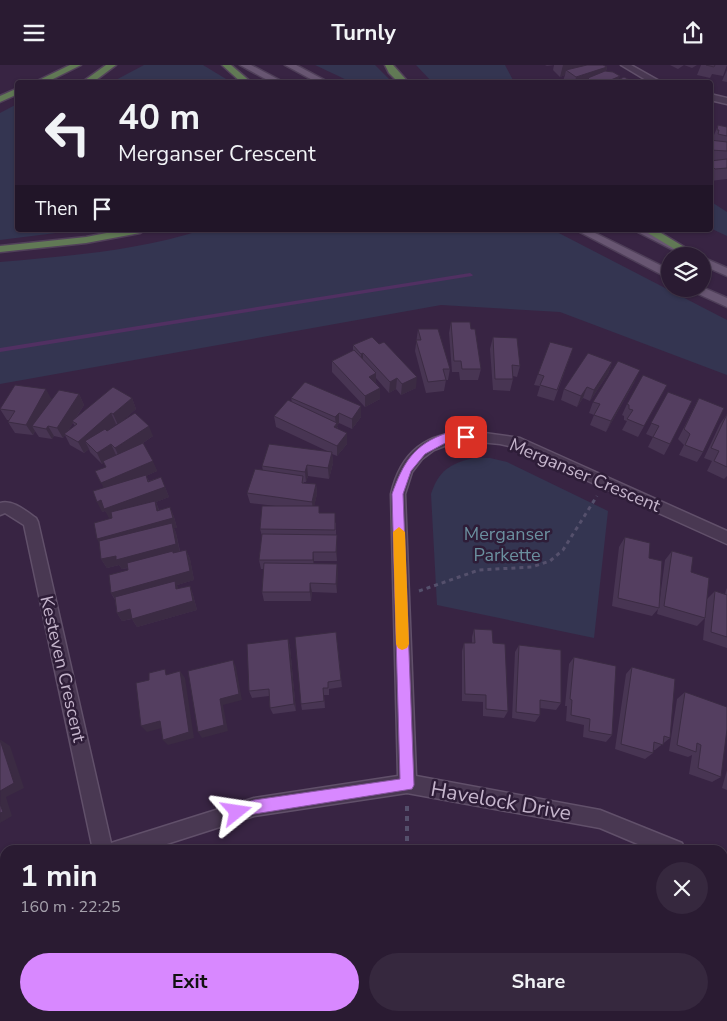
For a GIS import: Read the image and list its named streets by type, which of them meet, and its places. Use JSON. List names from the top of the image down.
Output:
{
  "streets": {
    "street": ["Merganser Crescent", "Kesteven Crescent", "Havelock Drive"]
  },
  "crossings": [
    ["Merganser Crescent", "Havelock Drive"]
  ],
  "parks": ["Merganser Parkette"],
  "page": {
    "header": "Turnly",
    "turn": ["40 m", "Merganser Crescent"],
    "then": "Then",
    "heading": ["1 min", "160 m · 22:25"],
    "buttons": ["Exit", "Share"]
  }
}
